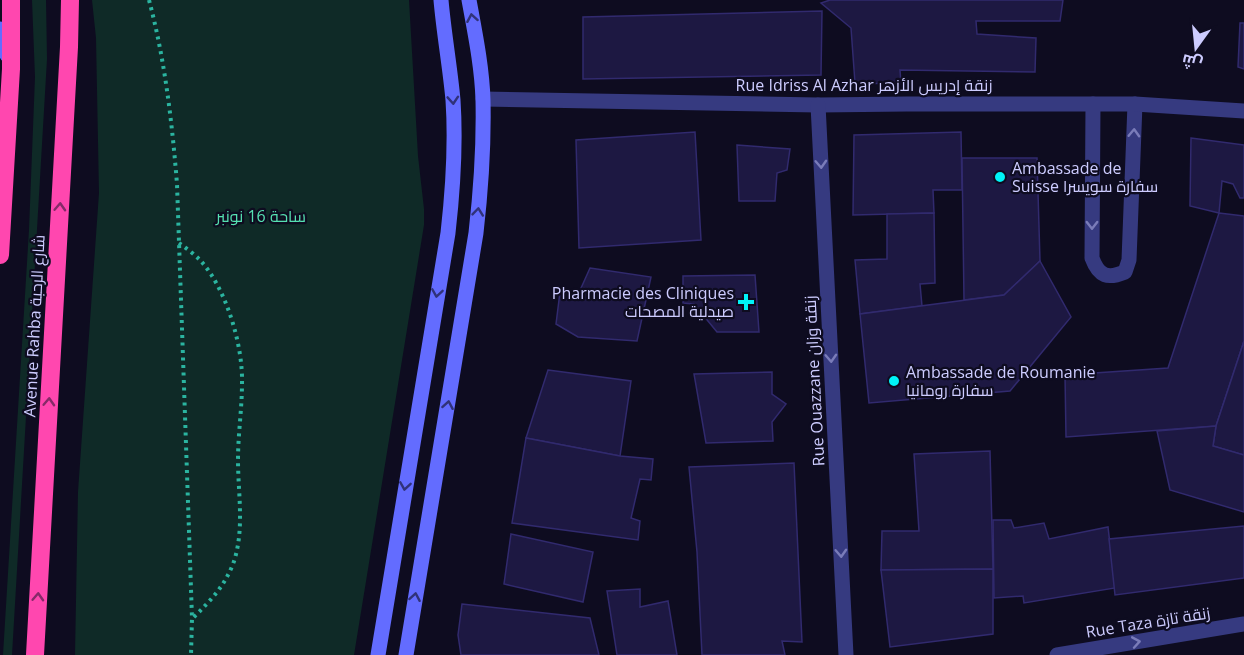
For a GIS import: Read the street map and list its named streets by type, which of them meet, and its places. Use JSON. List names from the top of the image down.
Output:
{
  "streets": {
    "highway": ["Avenue Rahba شارع الرحبة"],
    "street": ["Rue Idriss Al Azhar زنقة إدريس الأزهر", "Rue Ouazzane زنقة وزان", "Rue Taza زنقة تازة"]
  },
  "crossings": [
    ["Rue Idriss Al Azhar زنقة إدريس الأزهر", "Rue Ouazzane زنقة وزان"]
  ],
  "one_way": ["Rue Ouazzane زنقة وزان", "Rue Taza زنقة تازة"],
  "parks": ["ساحة 16 نونبر"],
  "places": {
    "other": ["Ambassade de Suisse سفارة سويسرا", "Ambassade de Roumanie سفارة رومانيا"],
    "health": ["Pharmacie des Cliniques صيدلية المصحات"]
  },
  "north": "bottom"
}
